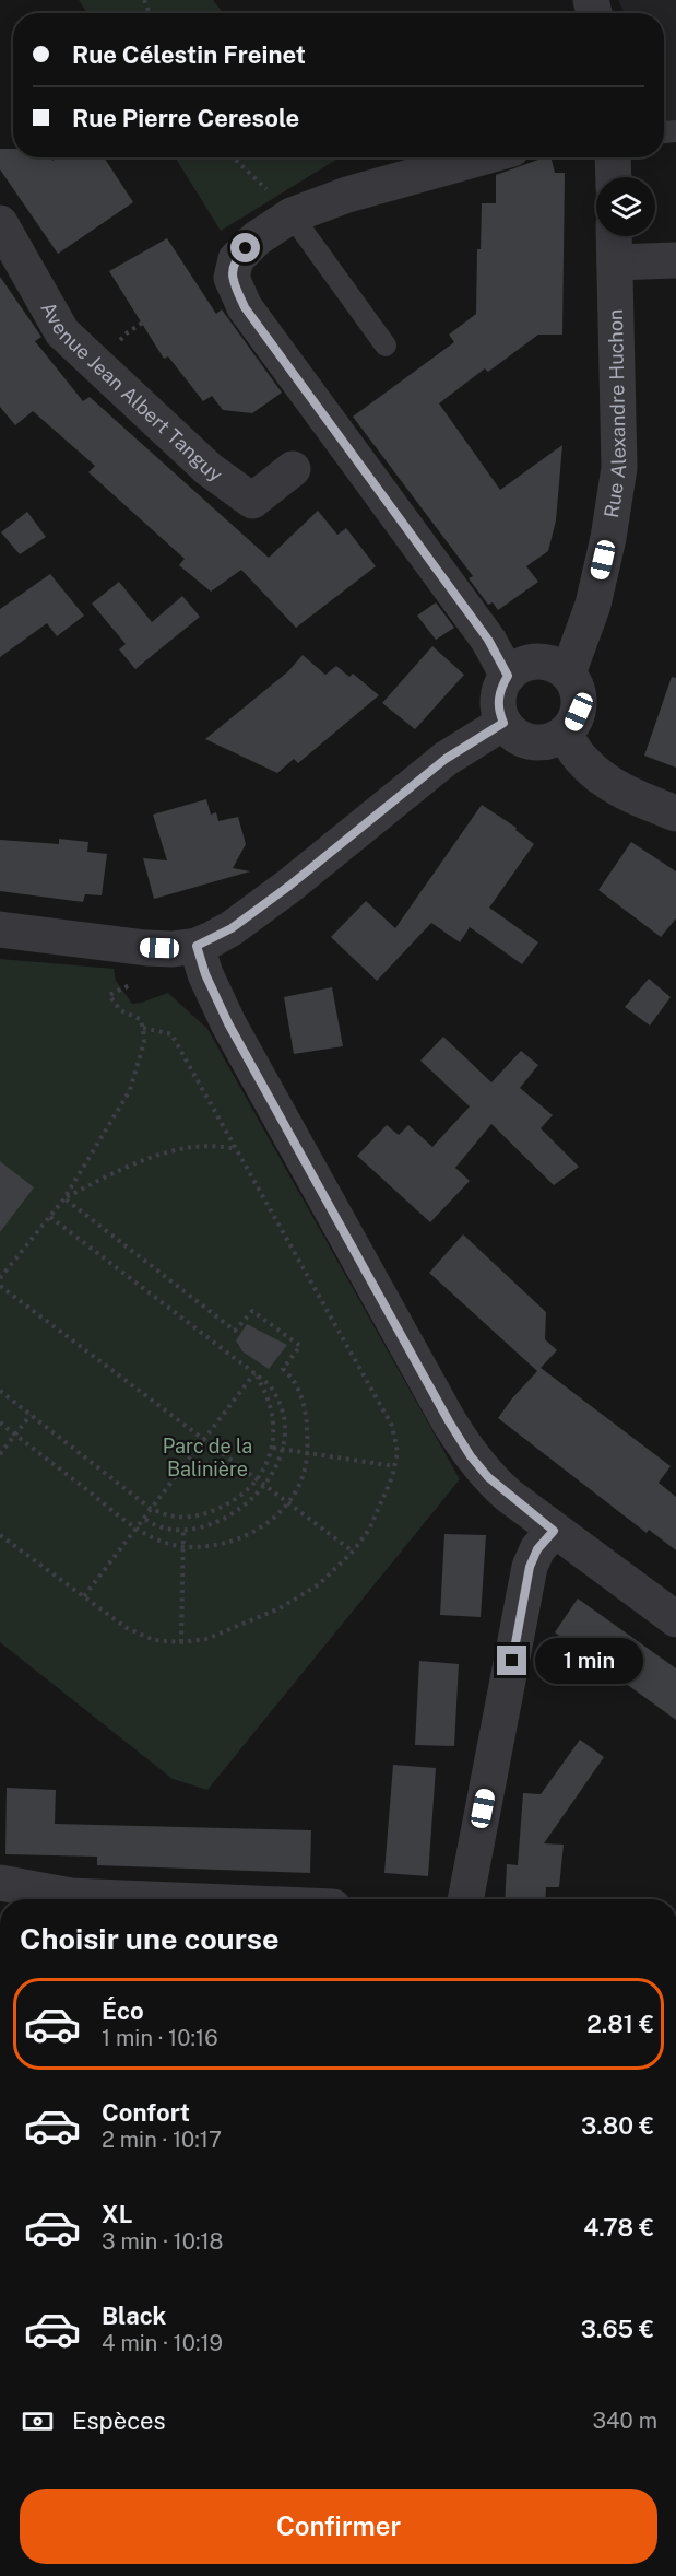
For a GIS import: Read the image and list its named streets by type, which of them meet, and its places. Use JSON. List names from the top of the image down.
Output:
{
  "streets": {
    "street": ["Avenue Jean Albert Tanguy", "Rue Alexandre Huchon"]
  },
  "parks": ["Parc de la Balinière"],
  "page": {
    "banner": ["Rue Célestin Freinet", "Rue Pierre Ceresole"],
    "bubble": "1 min",
    "heading": "Choisir une course",
    "list": [
      {
        "name": "Éco",
        "note": "1 min · 10:16",
        "value": "2.81 €"
      },
      {
        "name": "Confort",
        "note": "2 min · 10:17",
        "value": "3.80 €"
      },
      {
        "name": "XL",
        "note": "3 min · 10:18",
        "value": "4.78 €"
      },
      {
        "name": "Black",
        "note": "4 min · 10:19",
        "value": "3.65 €"
      }
    ],
    "pay": ["Espèces", "340 m"],
    "buttons": "Confirmer"
  }
}
